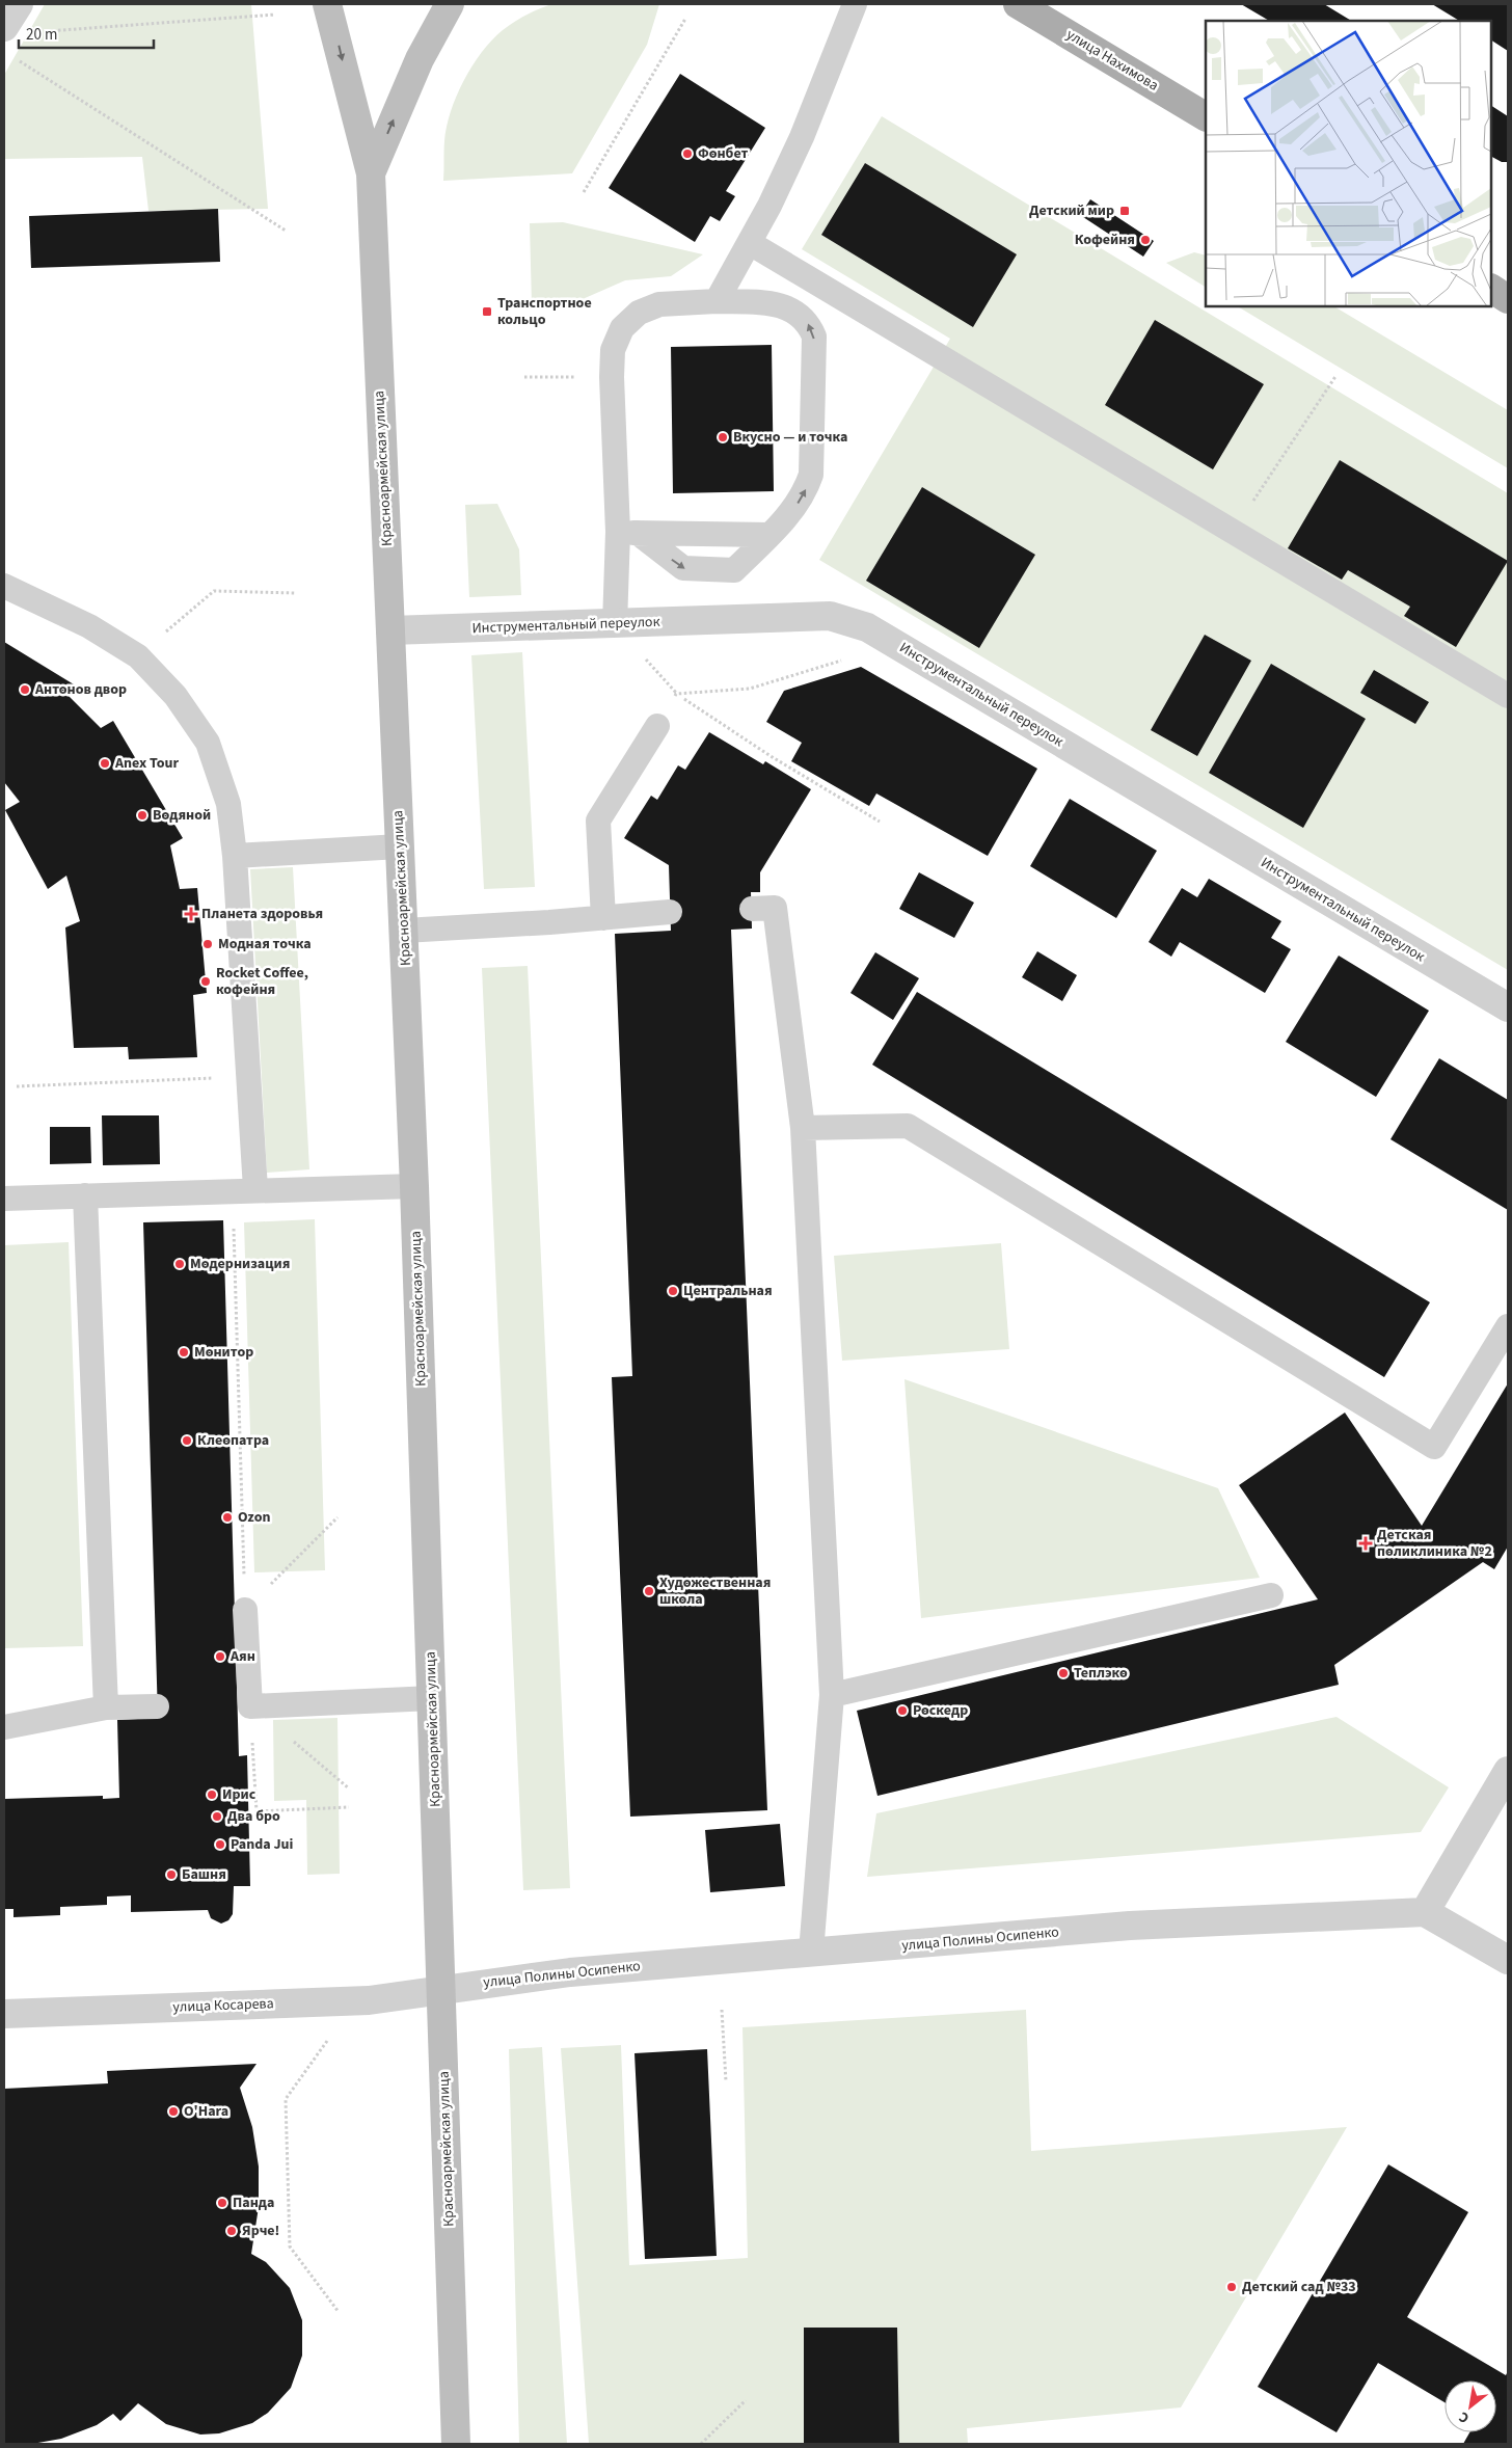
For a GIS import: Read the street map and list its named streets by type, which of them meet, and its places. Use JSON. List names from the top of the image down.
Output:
{
  "streets": {
    "main road": ["улица Нахимова", "Красноармейская улица"],
    "street": ["Инструментальный переулок", "улица Полины Осипенко", "улица Косарева"]
  },
  "crossings": [
    ["Красноармейская улица", "Инструментальный переулок"],
    ["Красноармейская улица", "улица Полины Осипенко"],
    ["Красноармейская улица", "улица Косарева"],
    ["улица Полины Осипенко", "улица Косарева"]
  ],
  "places": {
    "other": [
      "Фонбет",
      "Кофейня",
      "Вкусно — и точка",
      "Антонов двор",
      "Anex Tour",
      "Водяной",
      "Модная точка",
      "Rocket Coffee, кофейня",
      "Модернизация",
      "Центральная",
      "Монитор",
      "Клеопатра",
      "Ozon",
      "Художественная школа",
      "Аян",
      "Теплэко",
      "Роскедр",
      "Ирис",
      "Два бро",
      "Panda Jui",
      "Башня",
      "O'Hara",
      "Панда",
      "Ярче!",
      "Детский сад №33"
    ],
    "transit": ["Детский мир", "Транспортное кольцо"],
    "health": ["Планета здоровья", "Детская поликлиника №2"]
  },
  "scale_bar": "20 m",
  "north": "bottom left"
}
